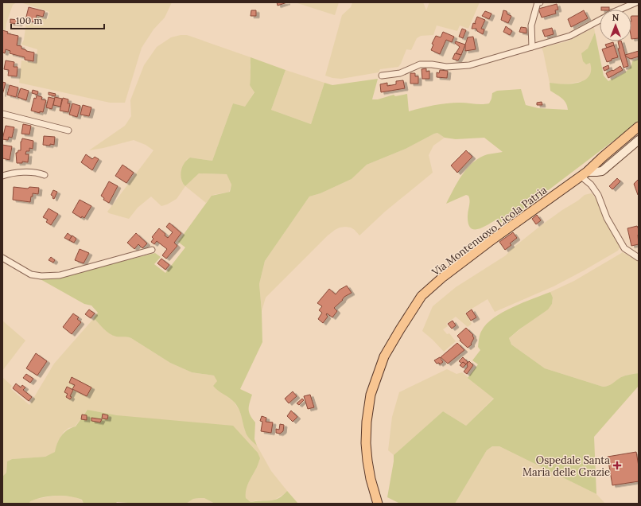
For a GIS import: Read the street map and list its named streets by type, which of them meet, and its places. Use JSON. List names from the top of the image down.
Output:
{
  "streets": {
    "main road": ["Via Montenuovo Licola Patria"]
  },
  "places": {
    "health": ["Ospedale Santa Maria delle Grazie"]
  },
  "scale_bar": "100 m",
  "north": "top"
}
